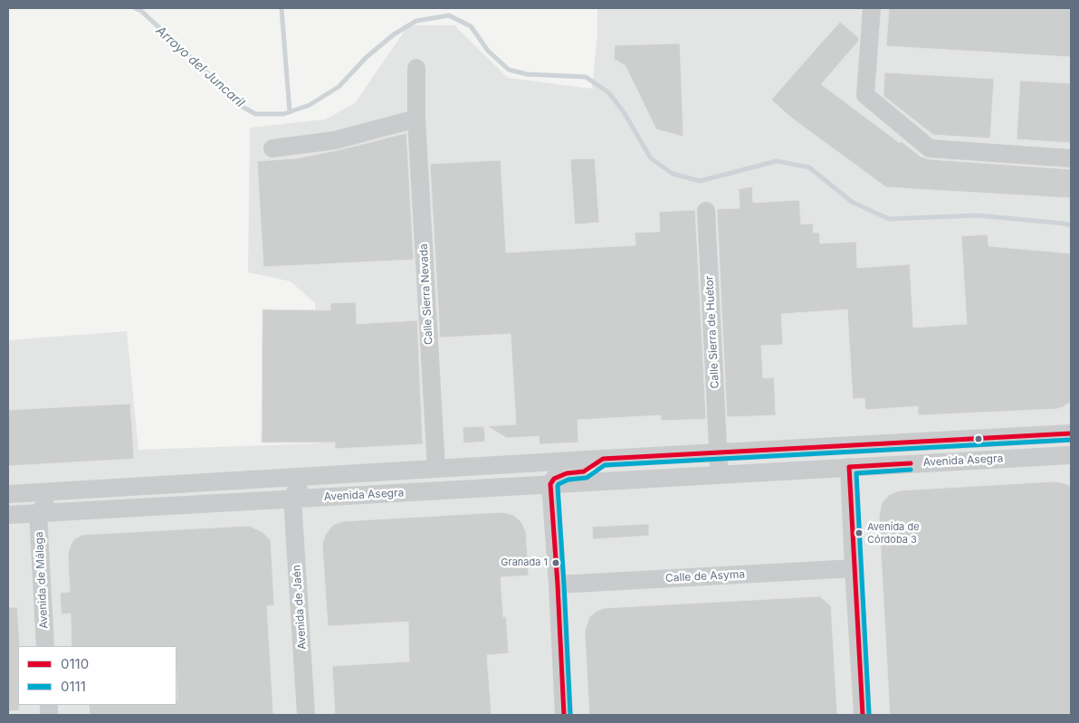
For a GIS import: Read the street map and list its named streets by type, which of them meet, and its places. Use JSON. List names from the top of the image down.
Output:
{
  "streets": {
    "street": [
      "Calle Sierra Nevada",
      "Calle Sierra de Huétor",
      "Avenida Asegra",
      "Calle de Asyma",
      "Avenida de Málaga",
      "Avenida de Jaén"
    ]
  },
  "crossings": [
    ["Calle Sierra Nevada", "Avenida Asegra"],
    ["Calle Sierra de Huétor", "Avenida Asegra"],
    ["Avenida Asegra", "Avenida de Málaga"],
    ["Avenida Asegra", "Avenida de Jaén"]
  ],
  "water": ["Arroyo del Juncaril"],
  "places": ["Avenida de Córdoba 3", "Granada 1"],
  "lines": ["transit line 0110", "transit line 0111"],
  "legend": ["0110", "0111"]
}
